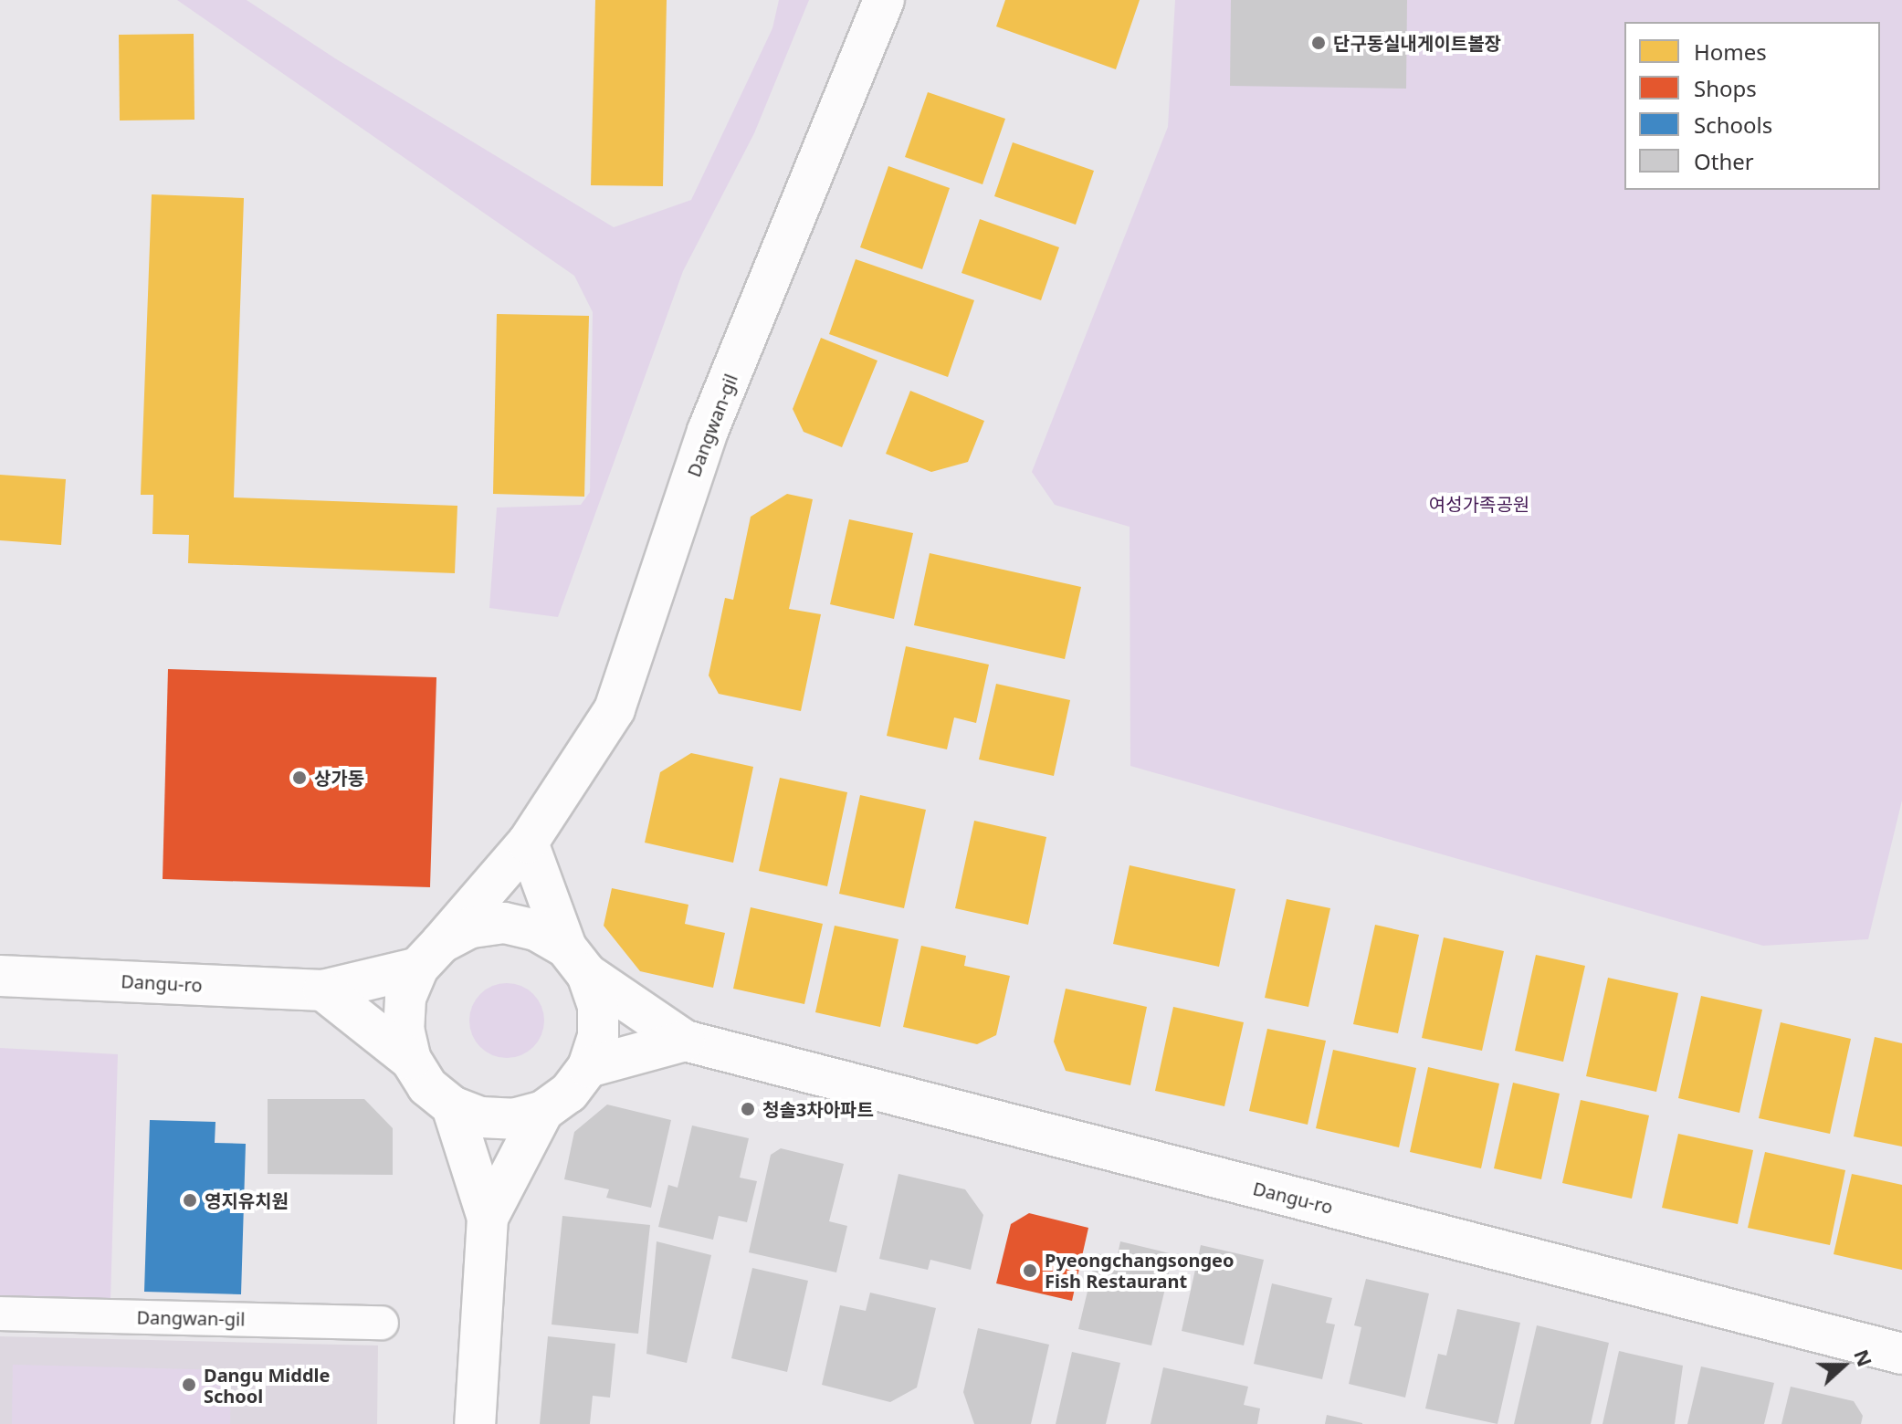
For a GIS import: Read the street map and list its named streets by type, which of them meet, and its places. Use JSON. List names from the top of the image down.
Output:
{
  "streets": {
    "street": ["Dangwan-gil", "Dangu-ro"]
  },
  "crossings": [
    ["Dangwan-gil", "Dangu-ro"]
  ],
  "parks": ["여성가족공원"],
  "places": [
    "단구동실내게이트볼장",
    "상가동",
    "청솔3차아파트",
    "영지유치원",
    "Pyeongchangsongeo Fish Restaurant",
    "Dangu Middle School"
  ],
  "legend": [
    "Homes",
    "Shops",
    "Schools",
    "Other"
  ],
  "north": "right"
}
